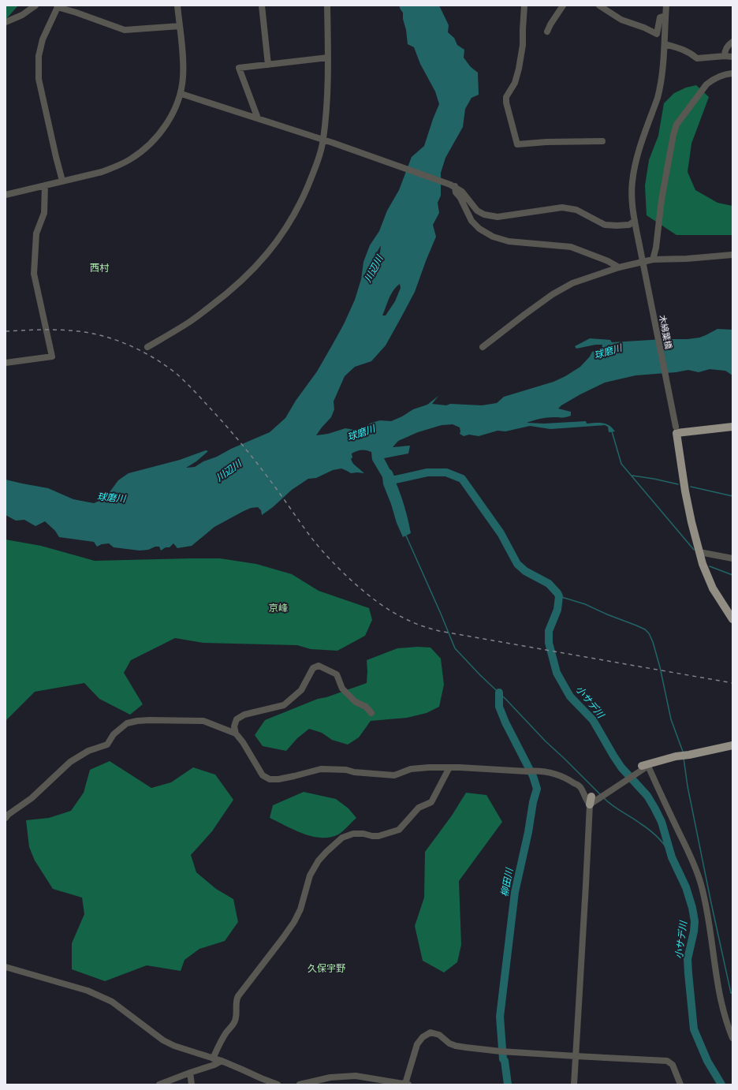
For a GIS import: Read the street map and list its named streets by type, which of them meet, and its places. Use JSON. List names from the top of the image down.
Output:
{
  "streets": {
    "street": ["木綿葉橋"]
  },
  "districts": ["西村", "京峰", "久保宇野"],
  "water": [
    "川辺川",
    "球磨川",
    "小サデ川",
    "柳田川"
  ]
}
